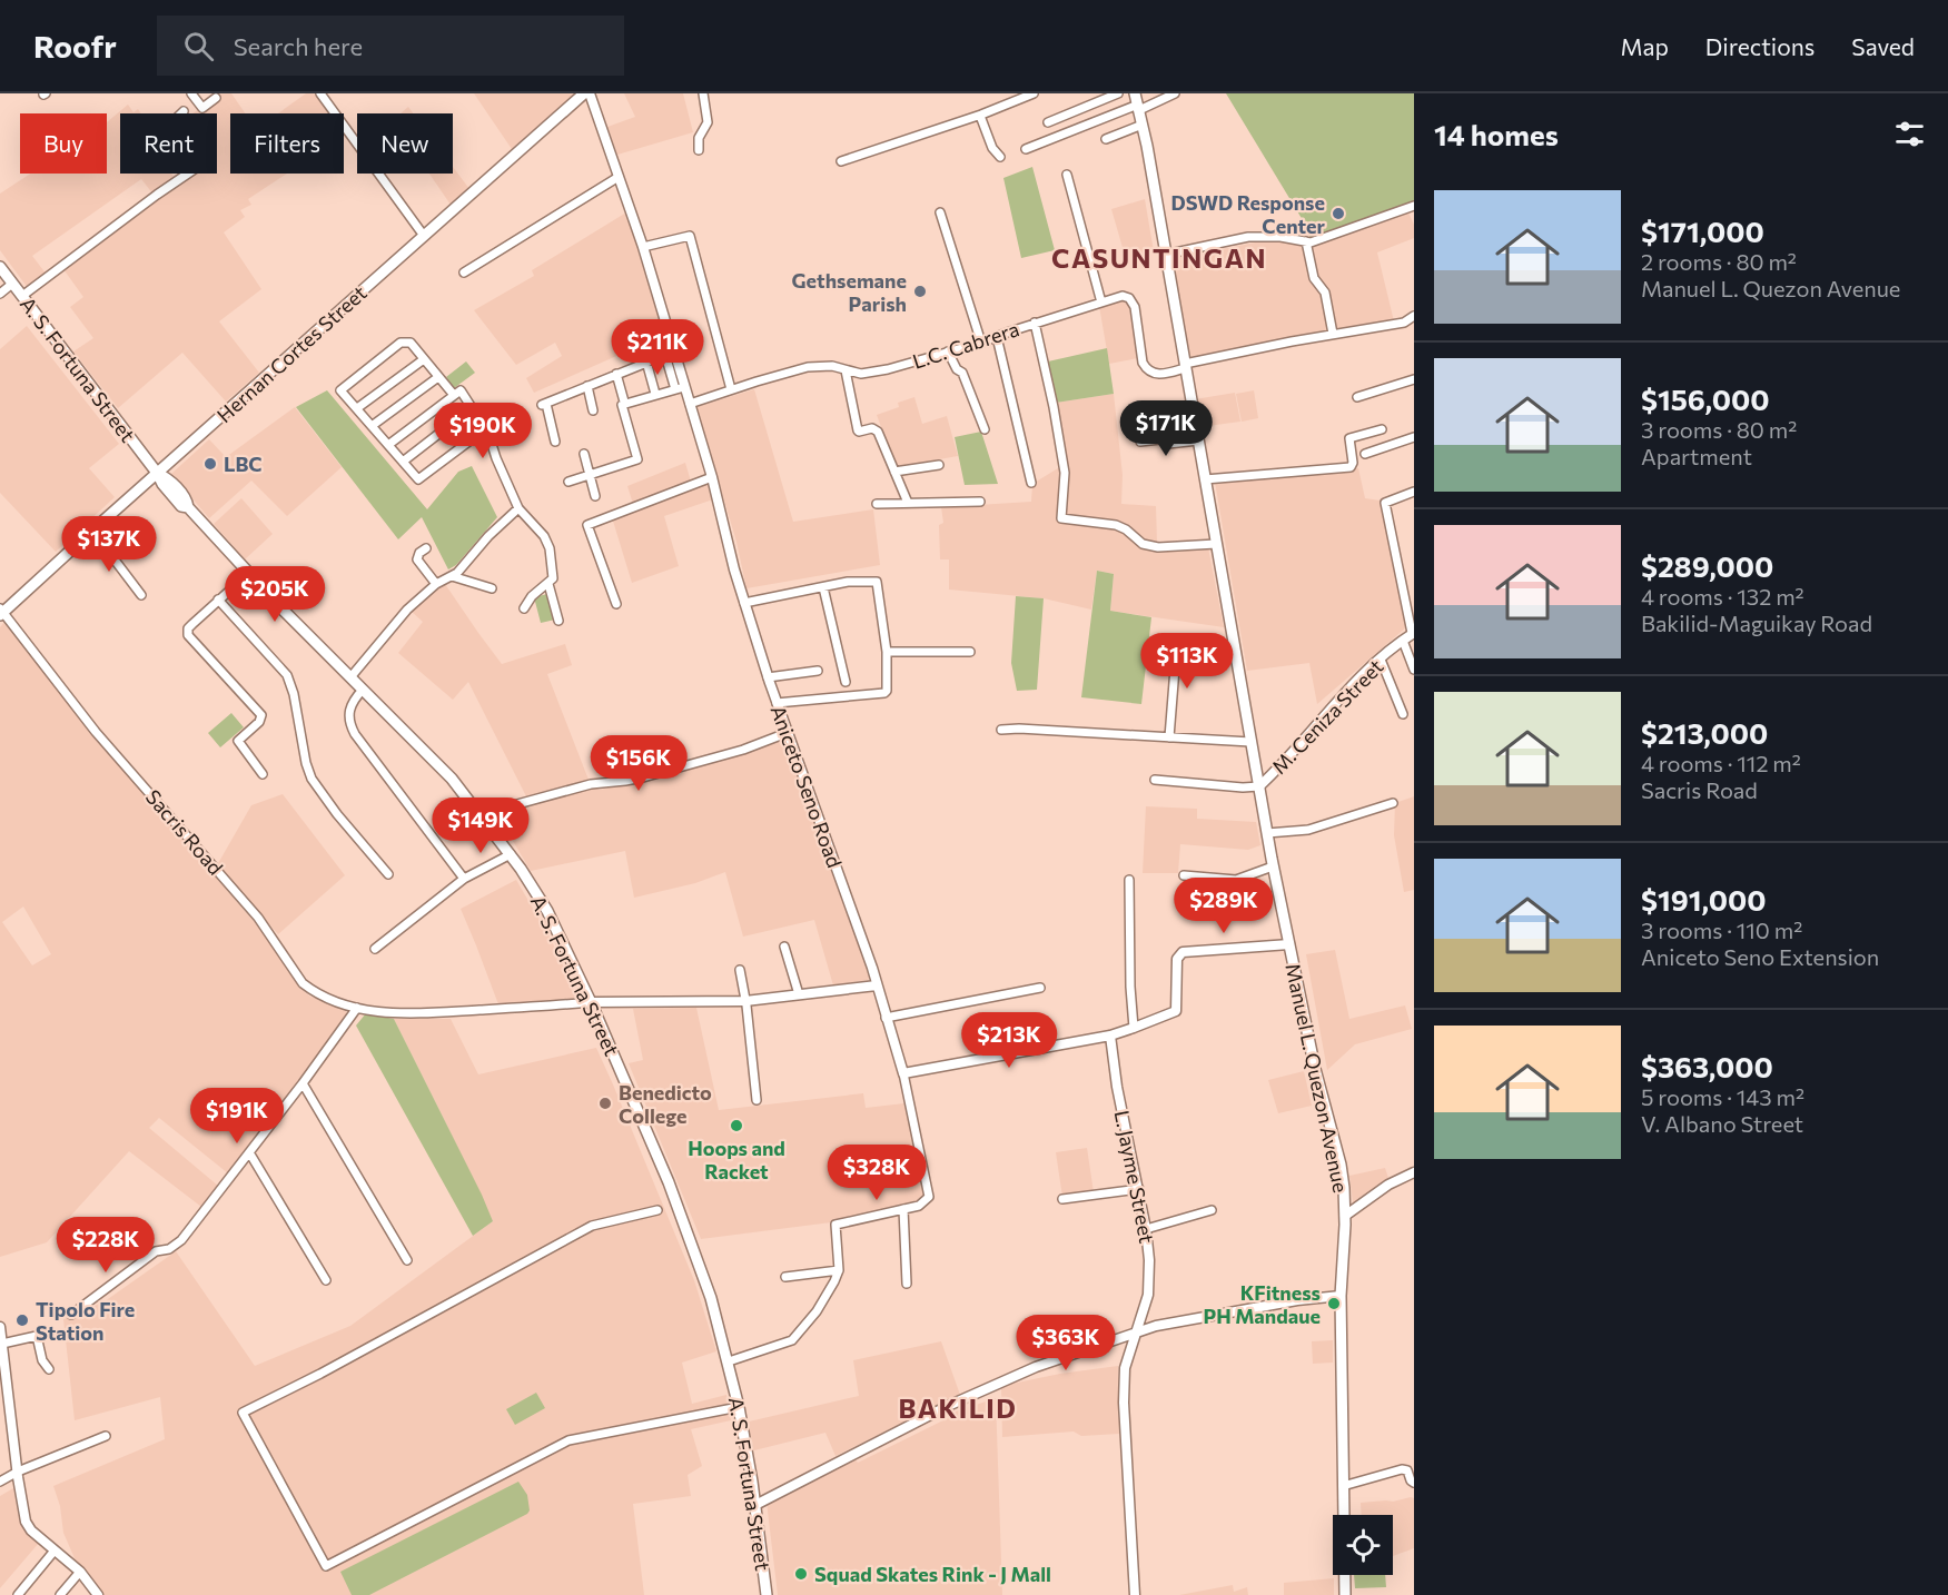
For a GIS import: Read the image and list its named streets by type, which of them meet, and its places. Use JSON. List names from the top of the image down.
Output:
{
  "streets": {
    "main road": ["Hernan Cortes Street", "A. S. Fortuna Street", "Manuel L. Quezon Avenue"],
    "street": [
      "L.C. Cabrera",
      "M. Ceniza Street",
      "Aniceto Seno Road",
      "Sacris Road",
      "L. Jayme Street"
    ]
  },
  "crossings": [
    ["L.C. Cabrera", "Aniceto Seno Road"],
    ["L.C. Cabrera", "Manuel L. Quezon Avenue"],
    ["Hernan Cortes Street", "A. S. Fortuna Street"],
    ["Hernan Cortes Street", "Aniceto Seno Road"],
    ["Hernan Cortes Street", "Sacris Road"],
    ["A. S. Fortuna Street", "Sacris Road"],
    ["M. Ceniza Street", "Manuel L. Quezon Avenue"]
  ],
  "districts": ["CASUNTINGAN", "BAKILID"],
  "places": [
    "DSWD Response Center",
    "Gethsemane Parish",
    "LBC",
    "Benedicto College",
    "Hoops and Racket",
    "KFitness PH Mandaue",
    "Tipolo Fire Station",
    "Squad Skates Rink - J Mall"
  ],
  "page": {
    "header": "Roofr",
    "search": "Search here",
    "nav": ["Map", "Directions", "Saved"],
    "heading": "14 homes",
    "chip": [
      "Buy",
      "Rent",
      "Filters",
      "New"
    ],
    "list": [
      {
        "name": "$171,000",
        "note": "2 rooms · 80 m² · Manuel L. Quezon Avenue"
      },
      {
        "name": "$156,000",
        "note": "3 rooms · 80 m² · Apartment"
      },
      {
        "name": "$289,000",
        "note": "4 rooms · 132 m² · Bakilid-Maguikay Road"
      },
      {
        "name": "$213,000",
        "note": "4 rooms · 112 m² · Sacris Road"
      },
      {
        "name": "$191,000",
        "note": "3 rooms · 110 m² · Aniceto Seno Extension"
      },
      {
        "name": "$363,000",
        "note": "5 rooms · 143 m² · V. Albano Street"
      }
    ],
    "price": [
      "$211K",
      "$171K",
      "$190K",
      "$137K",
      "$205K",
      "$113K",
      "$156K",
      "$149K",
      "$289K",
      "$213K",
      "$191K",
      "$328K",
      "$228K",
      "$363K"
    ]
  }
}
